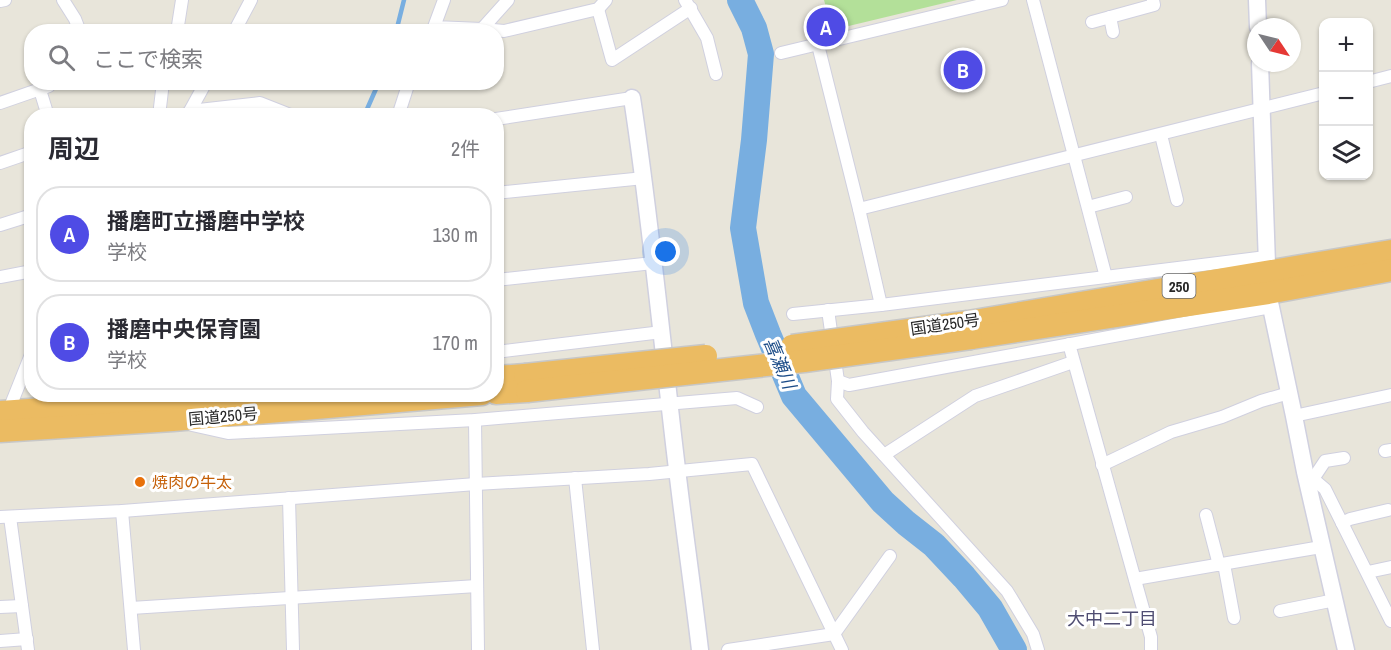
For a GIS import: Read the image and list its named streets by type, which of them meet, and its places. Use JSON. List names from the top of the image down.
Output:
{
  "streets": {
    "highway": ["250", "国道250号"]
  },
  "districts": ["大中二丁目"],
  "water": ["喜瀬川"],
  "places": ["焼肉の牛太"],
  "north": "bottom right",
  "page": {
    "pins": ["A", "B"],
    "map_buttons": ["+", "−"],
    "search": "ここで検索",
    "heading": ["周辺", "2件"],
    "list": [
      {
        "mark": "A",
        "name": "播磨町立播磨中学校",
        "note": "学校",
        "value": "130 m"
      },
      {
        "mark": "B",
        "name": "播磨中央保育園",
        "note": "学校",
        "value": "170 m"
      }
    ]
  }
}
